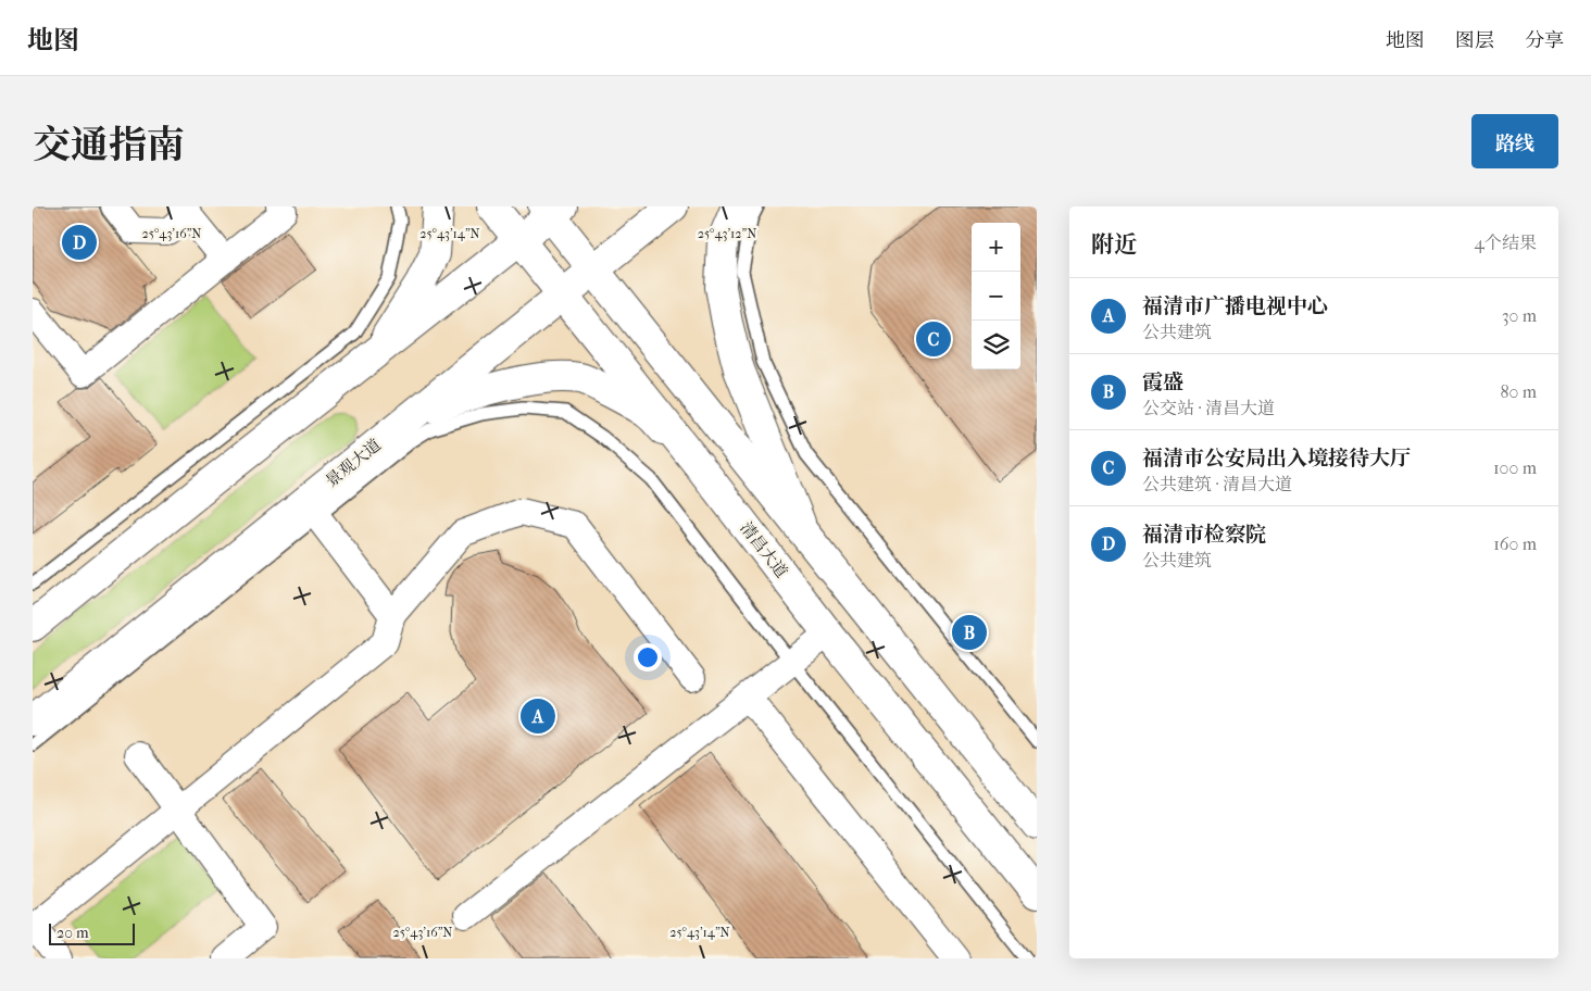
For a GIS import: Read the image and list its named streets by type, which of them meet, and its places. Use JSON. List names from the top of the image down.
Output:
{
  "streets": {
    "street": ["景观大道", "清昌大道"]
  },
  "crossings": [
    ["景观大道", "清昌大道"]
  ],
  "scale_bar": "20 m",
  "page": {
    "header": "地图",
    "nav": ["地图", "图层", "分享"],
    "title": "交通指南",
    "buttons": "路线",
    "heading": ["附近", "4个结果"],
    "map_buttons": ["+", "−"],
    "pins": [
      "D",
      "C",
      "B",
      "A"
    ],
    "list": [
      {
        "mark": "A",
        "name": "福清市广播电视中心",
        "note": "公共建筑",
        "value": "30 m"
      },
      {
        "mark": "B",
        "name": "霞盛",
        "note": "公交站 · 清昌大道",
        "value": "80 m"
      },
      {
        "mark": "C",
        "name": "福清市公安局出入境接待大厅",
        "note": "公共建筑 · 清昌大道",
        "value": "100 m"
      },
      {
        "mark": "D",
        "name": "福清市检察院",
        "note": "公共建筑",
        "value": "160 m"
      }
    ],
    "scale": "20 m"
  },
  "coordinates": ["25°43'16\"N", "25°43'14\"N", "25°43'12\"N"]
}
